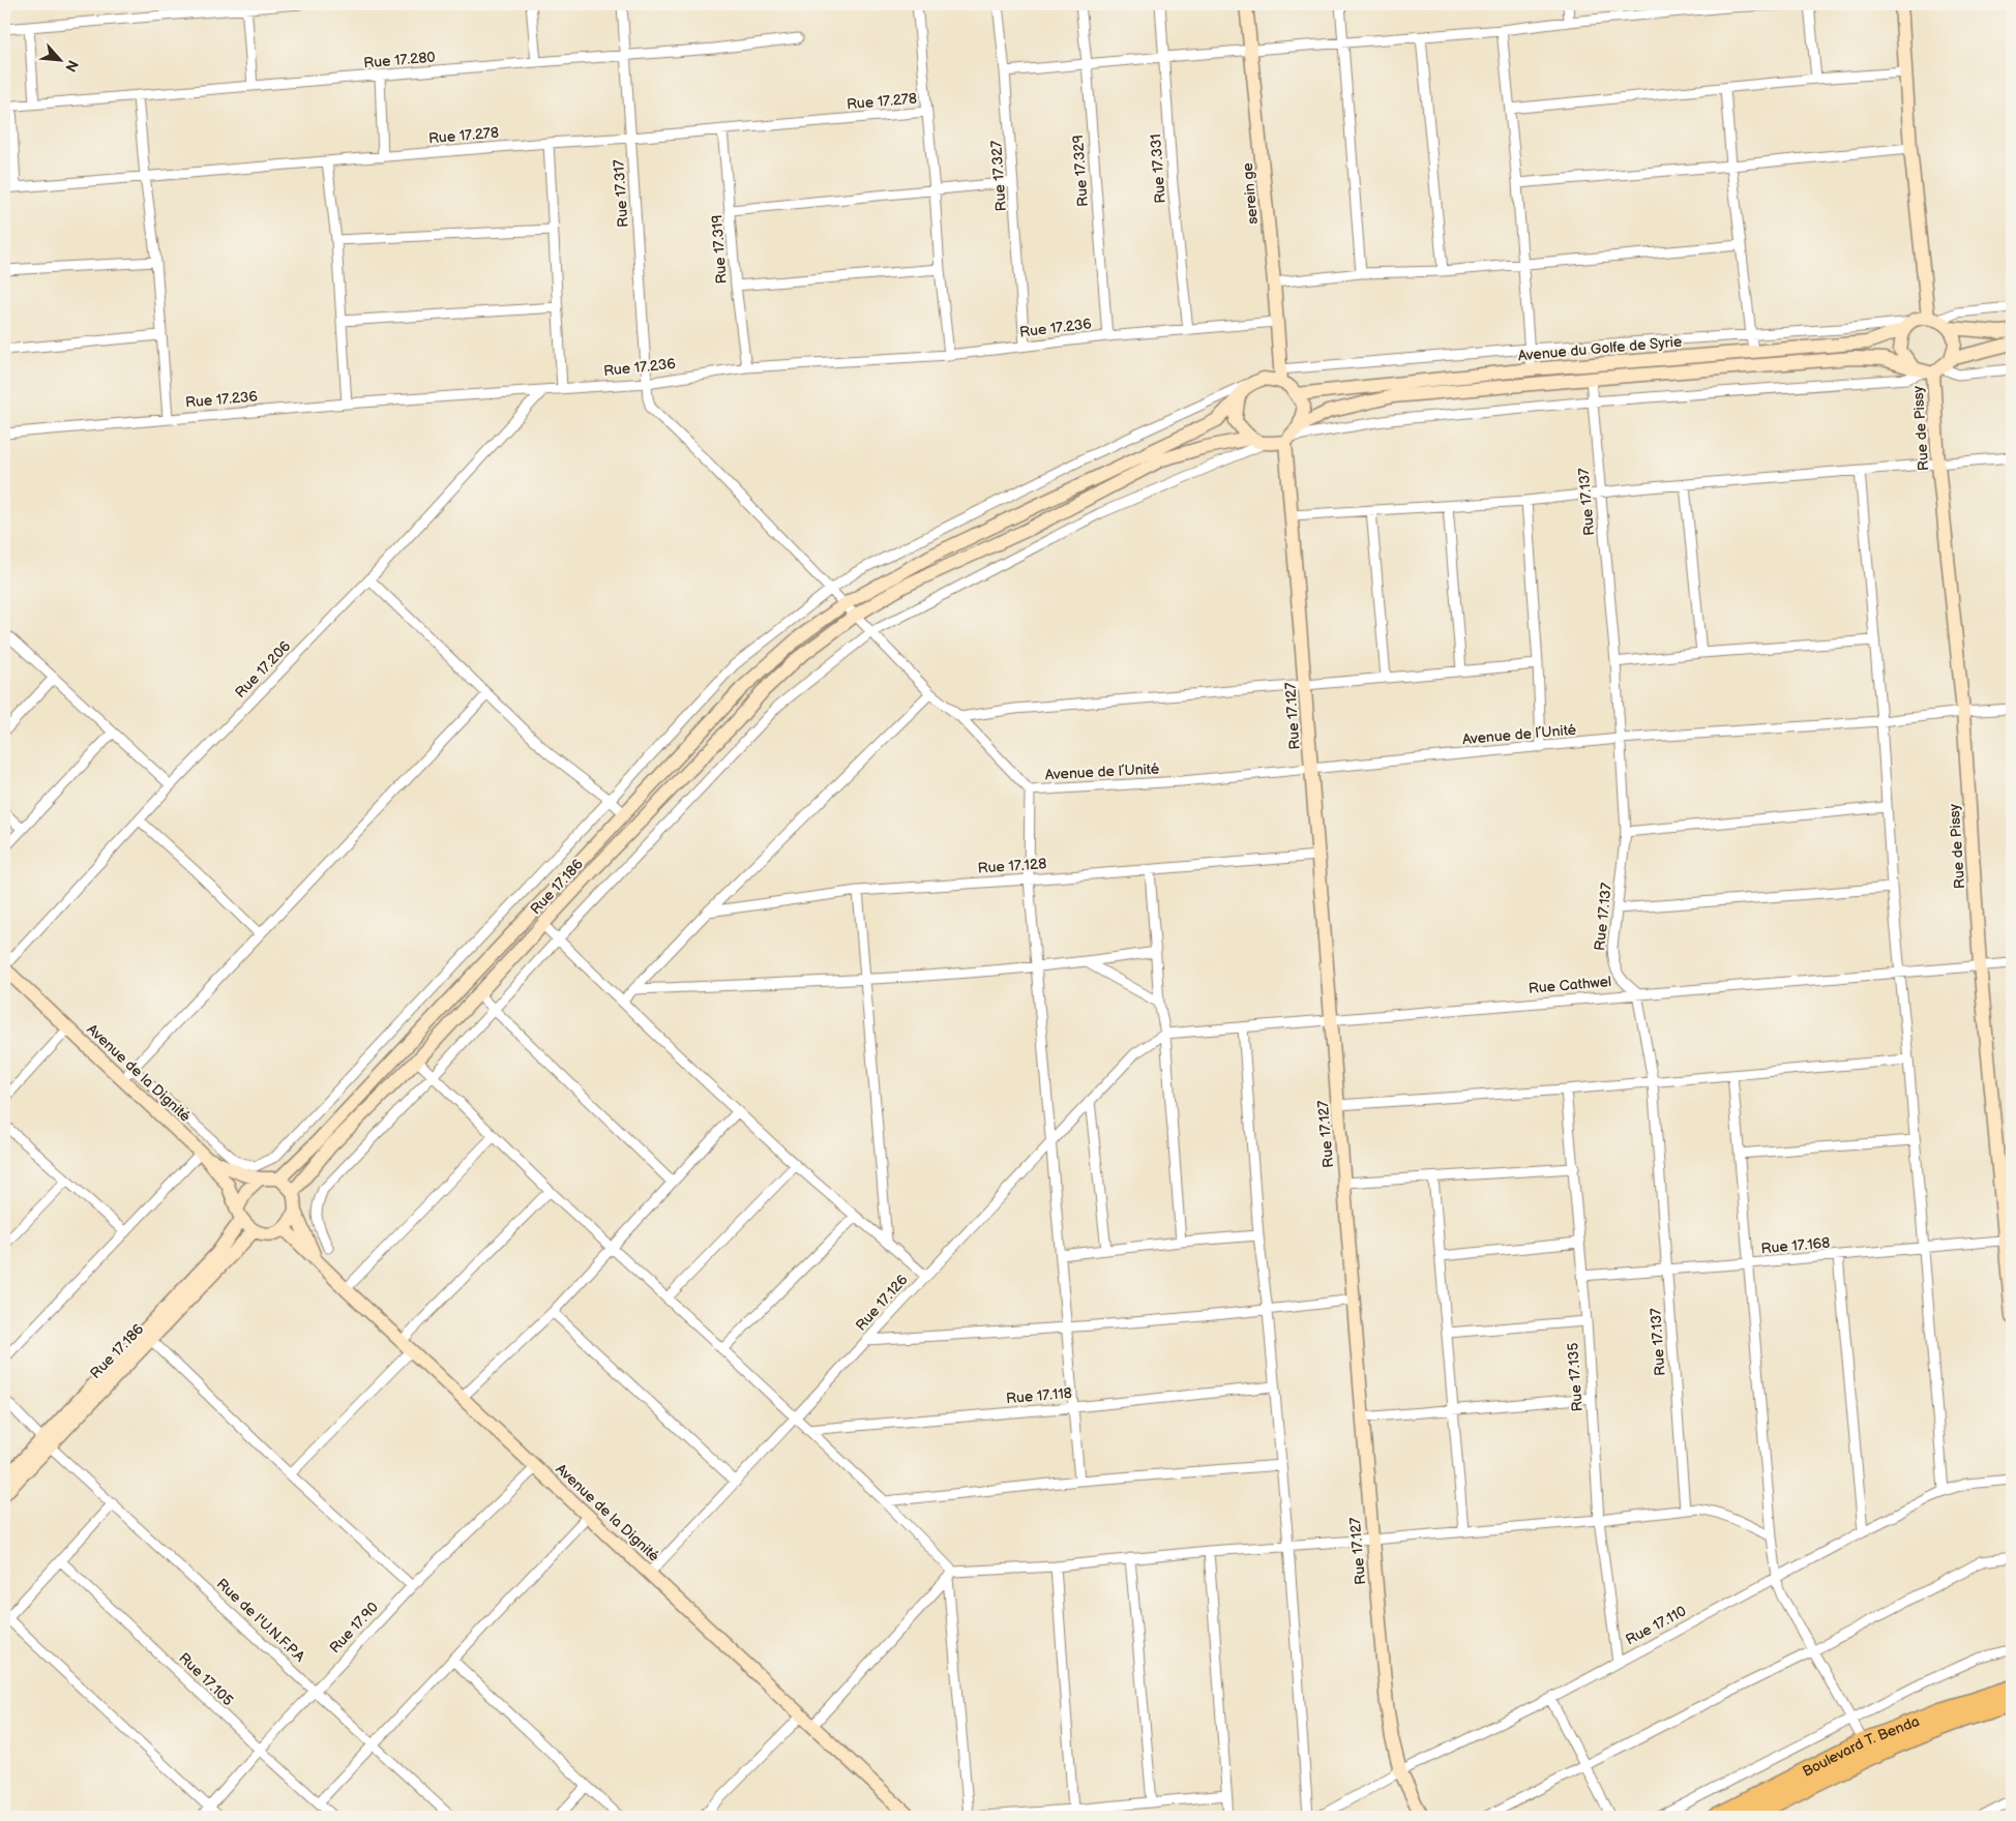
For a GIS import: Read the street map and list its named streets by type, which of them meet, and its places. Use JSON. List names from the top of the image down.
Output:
{
  "streets": {
    "highway": ["Boulevard T. Benda"],
    "main road": [
      "serein ge",
      "Avenue du Golfe de Syrie",
      "Rue de Pissy",
      "Rue 17.127",
      "Rue 17.186",
      "Avenue de la Dignité"
    ],
    "street": [
      "Rue 17.280",
      "Rue 17.278",
      "Rue 17.331",
      "Rue 17.329",
      "Rue 17.327",
      "Rue 17.317",
      "Rue 17.319",
      "Rue 17.236",
      "Rue 17.137",
      "Rue 17.206",
      "Avenue de l´Unité",
      "Rue 17.128",
      "Rue Cathwel",
      "Rue 17.168",
      "Rue 17.126",
      "Rue 17.135",
      "Rue 17.118",
      "Rue de l'U.N.F.P.A",
      "Rue 17.110",
      "Rue 17.90",
      "Rue 17.105"
    ]
  },
  "crossings": [
    ["Rue 17.280", "Rue 17.317"],
    ["Rue 17.278", "Rue 17.317"],
    ["Rue 17.278", "Rue 17.319"],
    ["Rue 17.331", "Rue 17.236"],
    ["Rue 17.329", "Rue 17.236"],
    ["Rue 17.327", "Rue 17.236"],
    ["Rue 17.317", "Rue 17.236"],
    ["Rue 17.317", "Avenue de l´Unité"],
    ["Rue 17.317", "Rue 17.186"],
    ["serein ge", "Rue 17.236"],
    ["serein ge", "Avenue du Golfe de Syrie"],
    ["serein ge", "Rue 17.127"],
    ["serein ge", "Rue 17.186"],
    ["Rue 17.319", "Rue 17.236"],
    ["Rue 17.236", "Rue 17.206"],
    ["Avenue du Golfe de Syrie", "Rue de Pissy"],
    ["Avenue du Golfe de Syrie", "Rue 17.127"],
    ["Avenue du Golfe de Syrie", "Rue 17.186"],
    ["Rue de Pissy", "Avenue de l´Unité"],
    ["Rue de Pissy", "Rue Cathwel"],
    ["Rue de Pissy", "Rue 17.168"],
    ["Rue 17.137", "Avenue de l´Unité"],
    ["Rue 17.137", "Rue Cathwel"],
    ["Rue 17.137", "Rue 17.168"],
    ["Rue 17.206", "Avenue de la Dignité"],
    ["Rue 17.127", "Avenue de l´Unité"],
    ["Rue 17.127", "Rue 17.128"],
    ["Rue 17.127", "Rue 17.186"],
    ["Rue 17.127", "Rue Cathwel"],
    ["Rue 17.127", "Rue 17.110"],
    ["Rue 17.186", "Avenue de la Dignité"],
    ["Rue 17.186", "Rue de l'U.N.F.P.A"],
    ["Rue Cathwel", "Rue 17.126"],
    ["Avenue de la Dignité", "Rue 17.126"],
    ["Avenue de la Dignité", "Rue 17.90"],
    ["Rue 17.168", "Rue 17.135"],
    ["Rue 17.135", "Rue 17.110"],
    ["Rue de l'U.N.F.P.A", "Rue 17.90"],
    ["Rue 17.90", "Rue 17.105"]
  ],
  "north": "bottom right"
}
